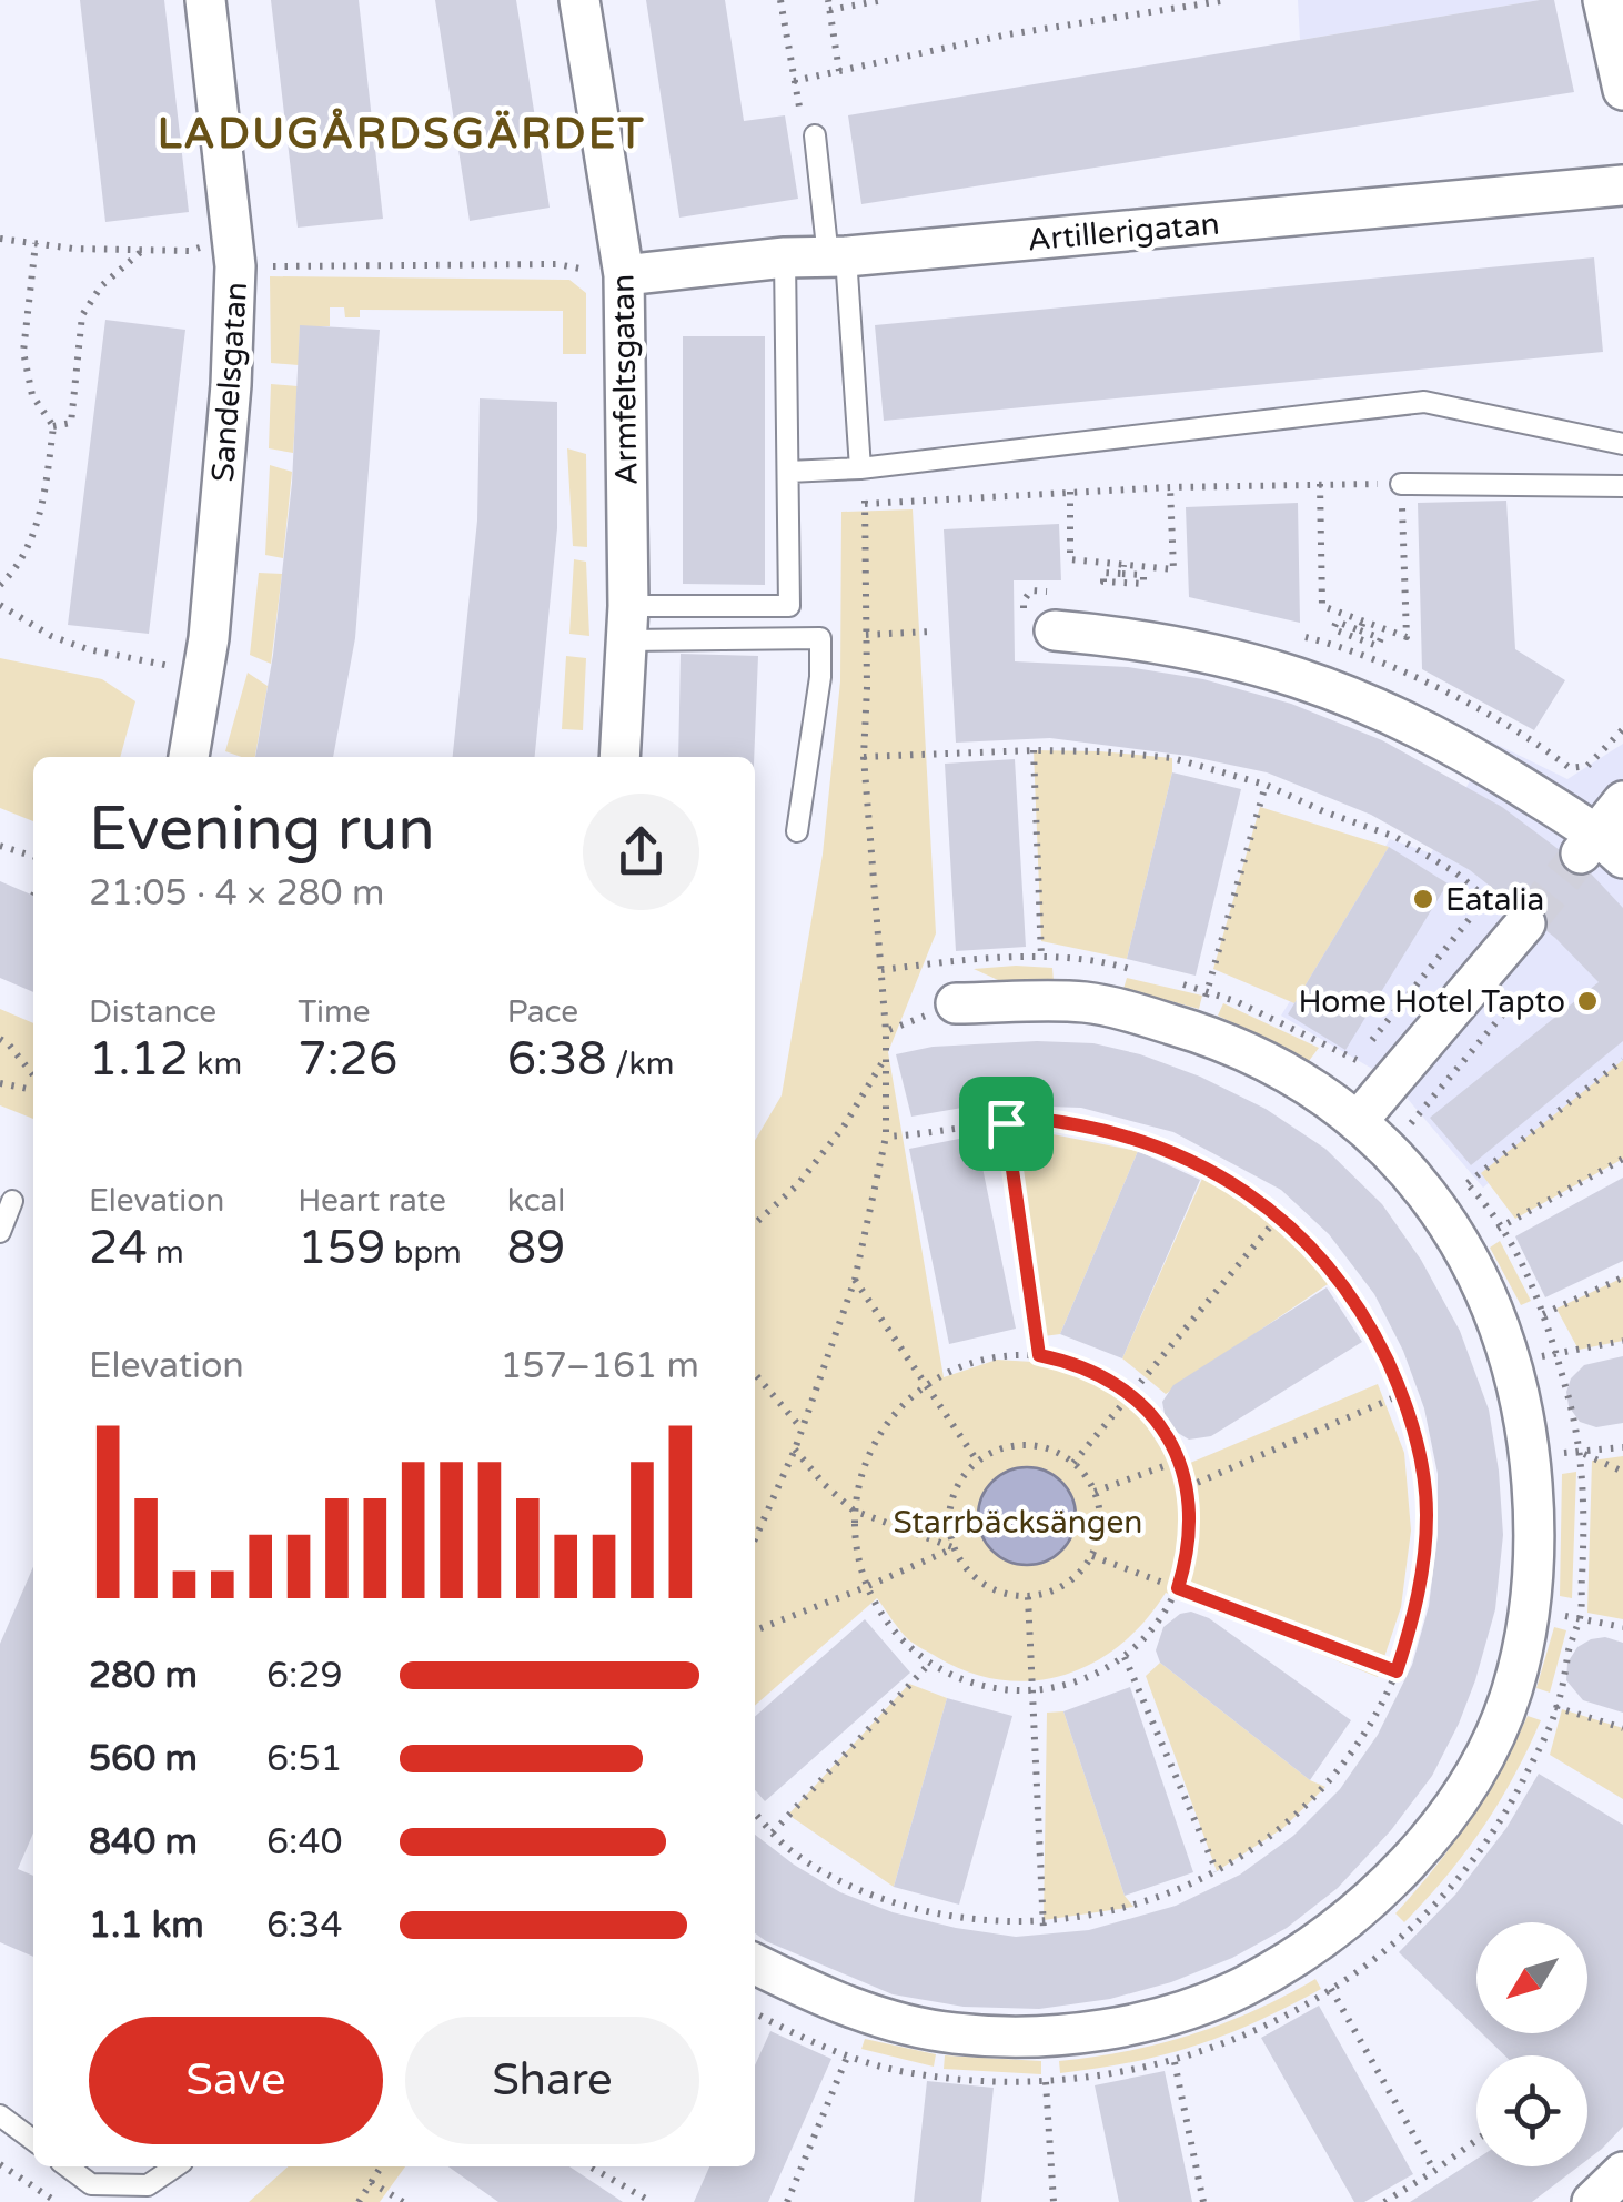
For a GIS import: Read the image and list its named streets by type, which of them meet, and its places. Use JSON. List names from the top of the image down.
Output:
{
  "streets": {
    "street": ["Artillerigatan", "Armfeltsgatan", "Sandelsgatan"]
  },
  "crossings": [
    ["Artillerigatan", "Armfeltsgatan"]
  ],
  "districts": ["LADUGÅRDSGÄRDET"],
  "parks": ["Starrbäcksängen"],
  "places": ["Eatalia", "Home Hotel Tapto"],
  "north": "bottom left",
  "page": {
    "heading": ["Evening run", "21:05 · 4 × 280 m"],
    "stats": [
      ["Distance", "1.12 km"],
      ["Time", "7:26"],
      ["Pace", "6:38 /km"],
      ["Elevation", "24 m"],
      ["Heart rate", "159 bpm"],
      ["kcal", "89"]
    ],
    "chart": ["Elevation", "157–161 m"],
    "list": [
      {
        "name": "280 m",
        "note": "6:29"
      },
      {
        "name": "560 m",
        "note": "6:51"
      },
      {
        "name": "840 m",
        "note": "6:40"
      },
      {
        "name": "1.1 km",
        "note": "6:34"
      }
    ],
    "buttons": ["Save", "Share"]
  }
}
